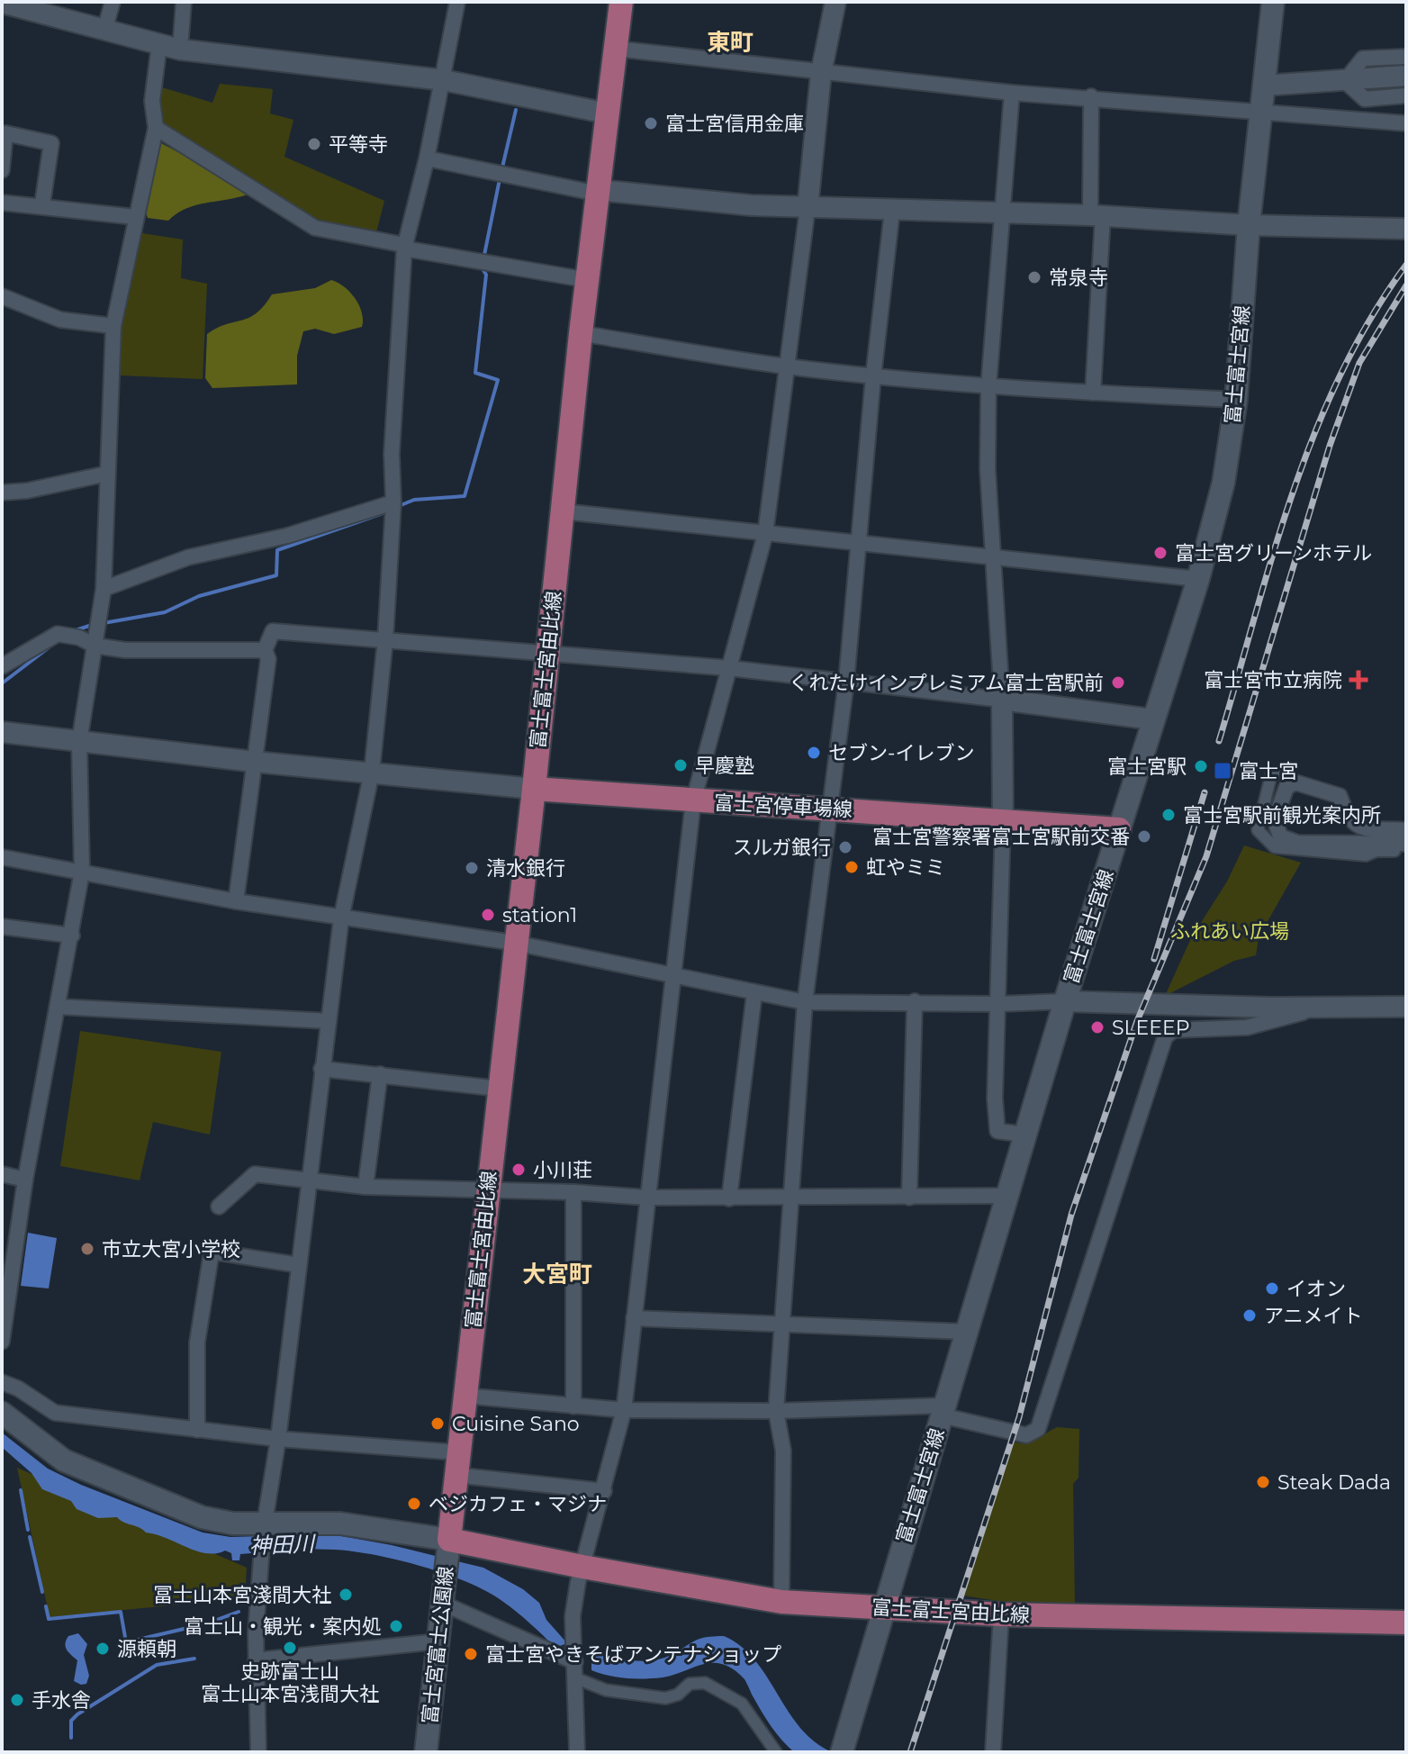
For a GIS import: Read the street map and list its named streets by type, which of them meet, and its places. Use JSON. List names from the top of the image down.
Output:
{
  "streets": {
    "main road": [
      "富士富士宮線",
      "富士富士宮由比線",
      "富士宮停車場線",
      "富士宮富士公園線"
    ]
  },
  "crossings": [
    ["富士富士宮線", "富士富士宮由比線"],
    ["富士富士宮線", "富士宮停車場線"],
    ["富士富士宮由比線", "富士宮停車場線"],
    ["富士富士宮由比線", "富士宮富士公園線"]
  ],
  "districts": ["東町", "大宮町"],
  "water": ["神田川"],
  "parks": ["ふれあい広場"],
  "places": {
    "other": [
      "富士宮信用金庫",
      "平等寺",
      "常泉寺",
      "富士宮グリーンホテル",
      "くれたけインプレミアム富士宮駅前",
      "セブン-イレブン",
      "早慶塾",
      "富士宮駅",
      "富士宮駅前観光案内所",
      "富士宮警察署富士宮駅前交番",
      "スルガ銀行",
      "虹やミミ",
      "清水銀行",
      "station1",
      "SLEEEP",
      "小川荘",
      "市立大宮小学校",
      "イオン",
      "アニメイト",
      "Cuisine Sano",
      "Steak Dada",
      "ベジカフェ・マジナ",
      "冨士山本宮淺間大社",
      "富士山・観光・案内処",
      "史跡富士山 富士山本宮浅間大社",
      "源頼朝",
      "富士宮やきそばアンテナショップ",
      "手水舎"
    ],
    "health": ["富士宮市立病院"],
    "transit": ["富士宮"]
  }
}
